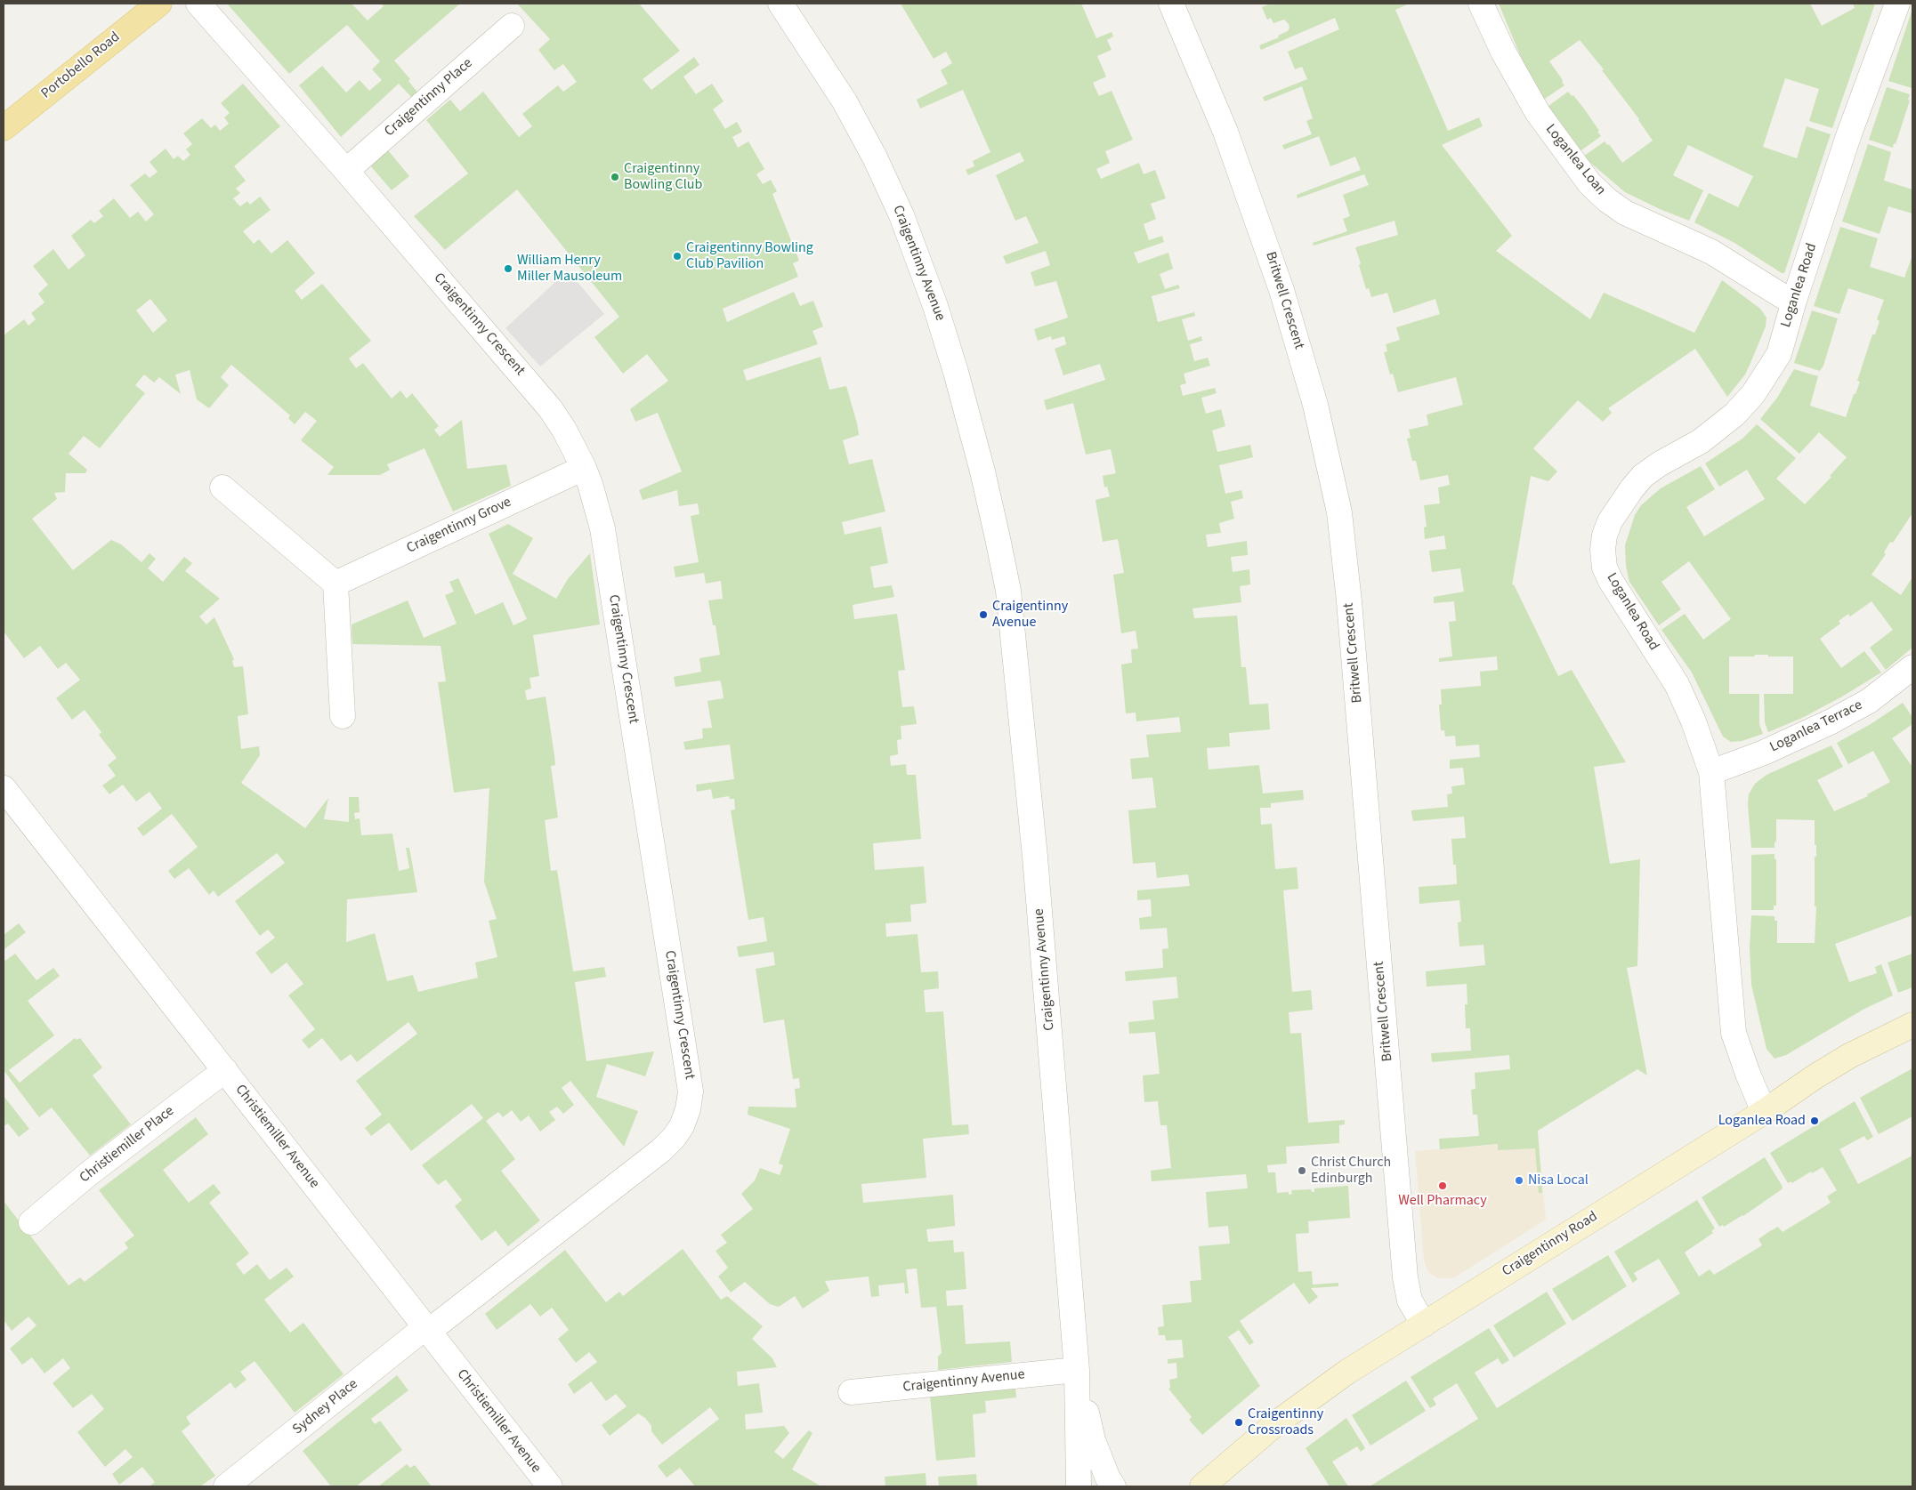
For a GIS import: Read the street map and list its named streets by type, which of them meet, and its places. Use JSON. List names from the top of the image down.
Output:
{
  "streets": {
    "main road": ["Portobello Road"],
    "street": [
      "Craigentinny Place",
      "Loganlea Loan",
      "Craigentinny Avenue",
      "Loganlea Road",
      "Britwell Crescent",
      "Craigentinny Crescent",
      "Craigentinny Grove",
      "Loganlea Terrace",
      "Christiemiller Avenue",
      "Christiemiller Place",
      "Craigentinny Road",
      "Sydney Place"
    ]
  },
  "crossings": [
    ["Craigentinny Place", "Craigentinny Crescent"],
    ["Loganlea Loan", "Loganlea Road"],
    ["Loganlea Road", "Loganlea Terrace"],
    ["Loganlea Road", "Craigentinny Road"],
    ["Britwell Crescent", "Craigentinny Road"],
    ["Craigentinny Crescent", "Craigentinny Grove"],
    ["Craigentinny Crescent", "Christiemiller Avenue"],
    ["Craigentinny Crescent", "Sydney Place"],
    ["Christiemiller Avenue", "Christiemiller Place"],
    ["Christiemiller Avenue", "Sydney Place"]
  ],
  "places": [
    "Craigentinny Bowling Club",
    "Craigentinny Bowling Club Pavilion",
    "William Henry Miller Mausoleum",
    "Craigentinny Avenue",
    "Loganlea Road",
    "Christ Church Edinburgh",
    "Nisa Local",
    "Well Pharmacy",
    "Craigentinny Crossroads"
  ]
}
